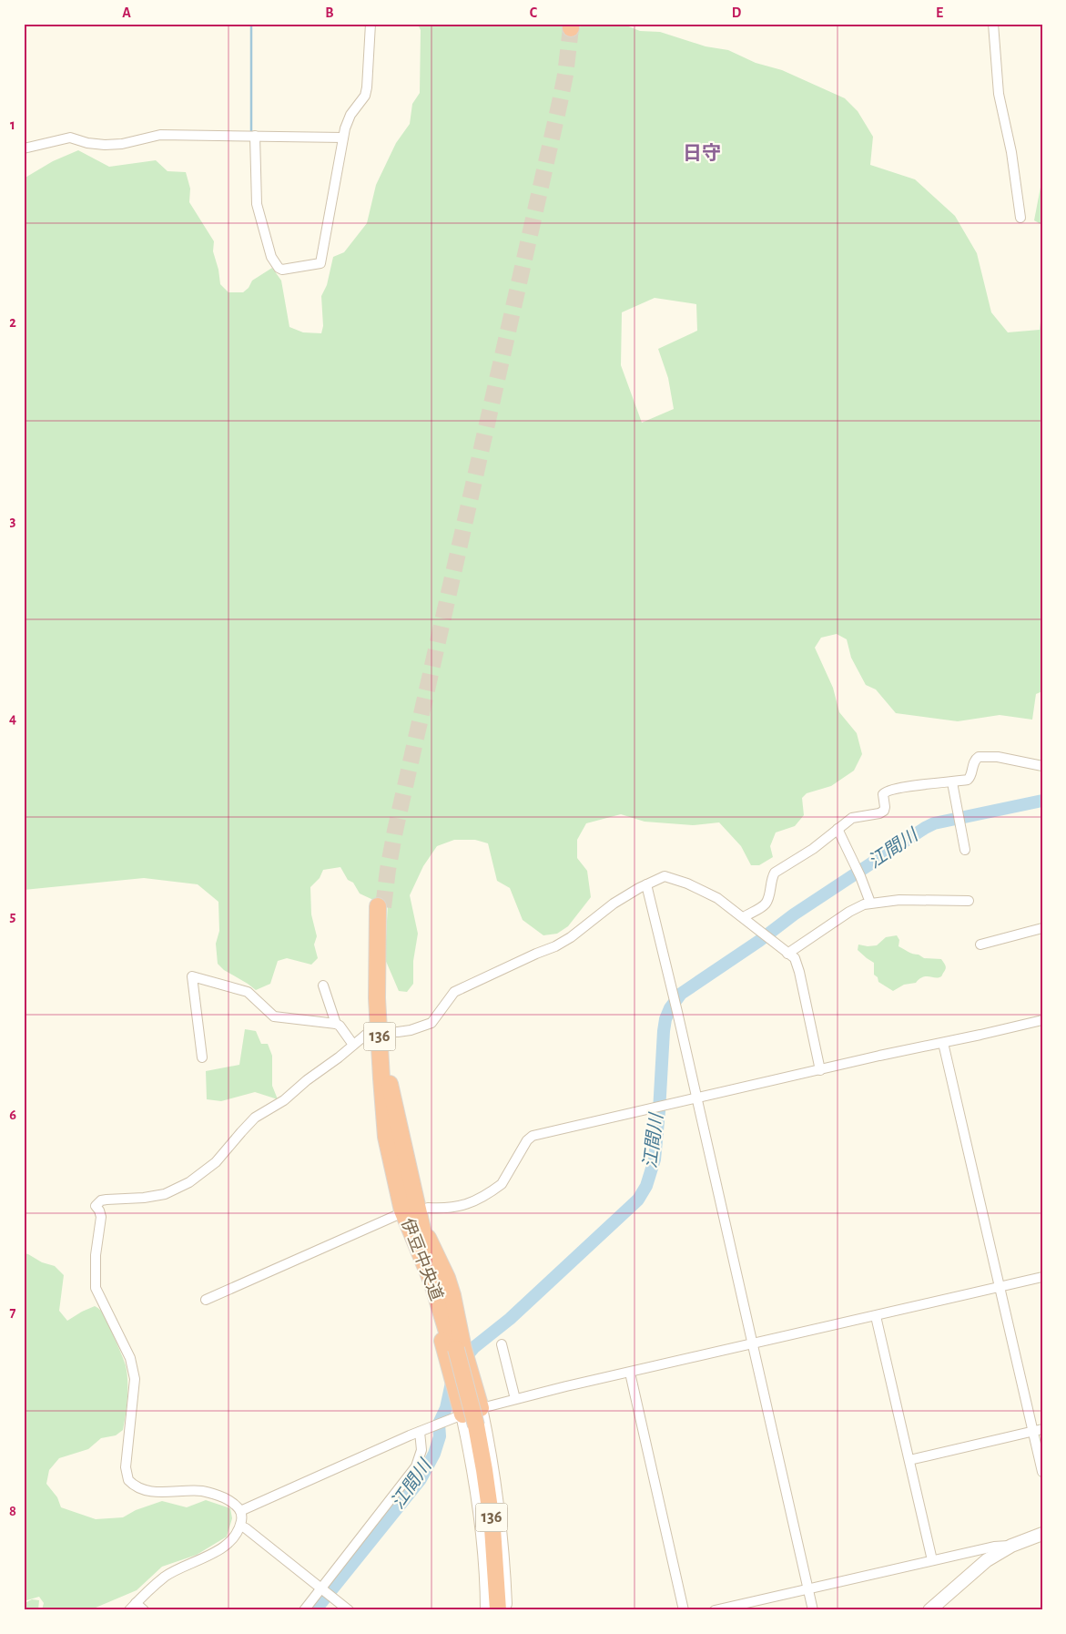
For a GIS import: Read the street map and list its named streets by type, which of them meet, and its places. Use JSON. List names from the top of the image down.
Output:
{
  "streets": {
    "highway": ["136", "伊豆中央道"]
  },
  "crossings": [
    ["136", "伊豆中央道"]
  ],
  "districts": ["日守"],
  "water": ["江間川"],
  "grid": {
    "columns": [
      "A",
      "B",
      "C",
      "D",
      "E"
    ],
    "rows": [
      "1",
      "2",
      "3",
      "4",
      "5",
      "6",
      "7",
      "8"
    ]
  }
}
